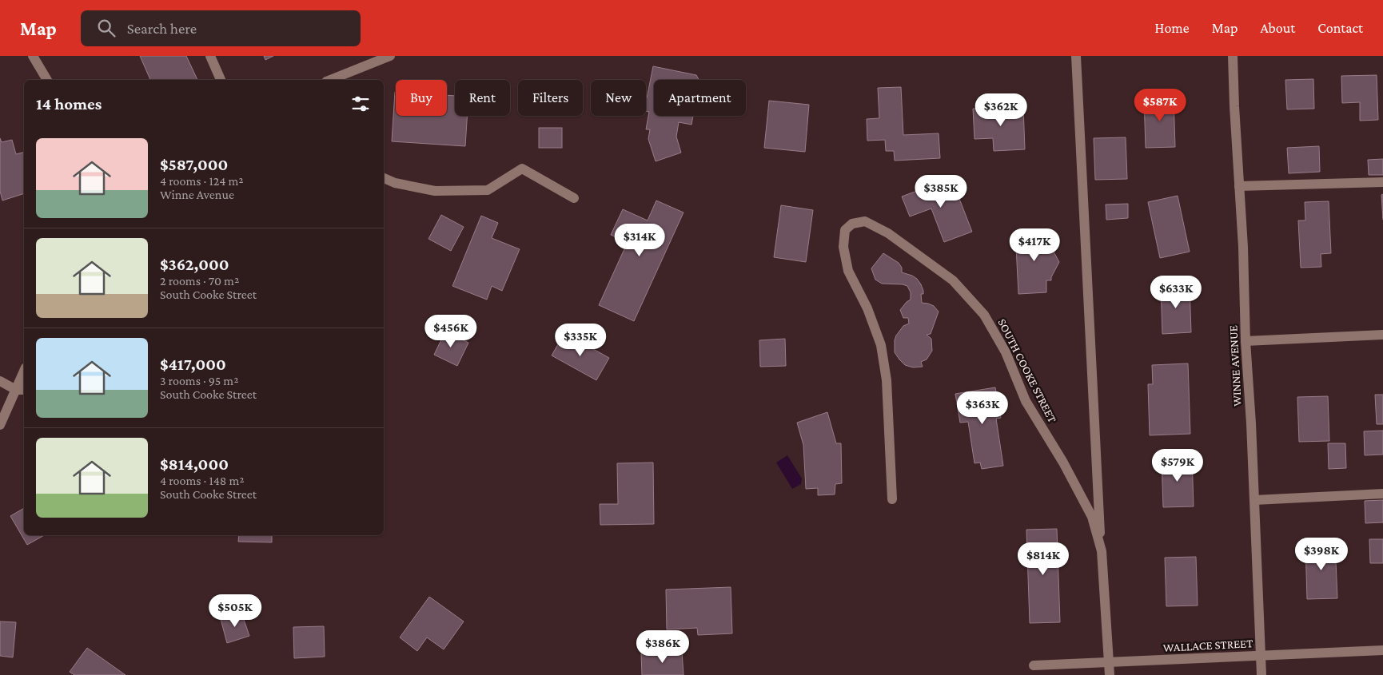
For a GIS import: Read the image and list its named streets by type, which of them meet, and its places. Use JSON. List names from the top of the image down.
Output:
{
  "streets": {
    "street": ["WINNE AVENUE", "SOUTH COOKE STREET", "WALLACE STREET"]
  },
  "crossings": [
    ["WINNE AVENUE", "WALLACE STREET"],
    ["SOUTH COOKE STREET", "WALLACE STREET"]
  ],
  "page": {
    "header": "Map",
    "search": "Search here",
    "nav": [
      "Home",
      "Map",
      "About",
      "Contact"
    ],
    "chip": [
      "Buy",
      "Rent",
      "Filters",
      "New",
      "Apartment"
    ],
    "heading": "14 homes",
    "price": [
      "$587K",
      "$362K",
      "$385K",
      "$314K",
      "$417K",
      "$633K",
      "$456K",
      "$335K",
      "$363K",
      "$579K",
      "$398K",
      "$814K",
      "$505K",
      "$386K"
    ],
    "list": [
      {
        "name": "$587,000",
        "note": "4 rooms · 124 m² · Winne Avenue"
      },
      {
        "name": "$362,000",
        "note": "2 rooms · 70 m² · South Cooke Street"
      },
      {
        "name": "$417,000",
        "note": "3 rooms · 95 m² · South Cooke Street"
      },
      {
        "name": "$814,000",
        "note": "4 rooms · 148 m² · South Cooke Street"
      }
    ]
  }
}
